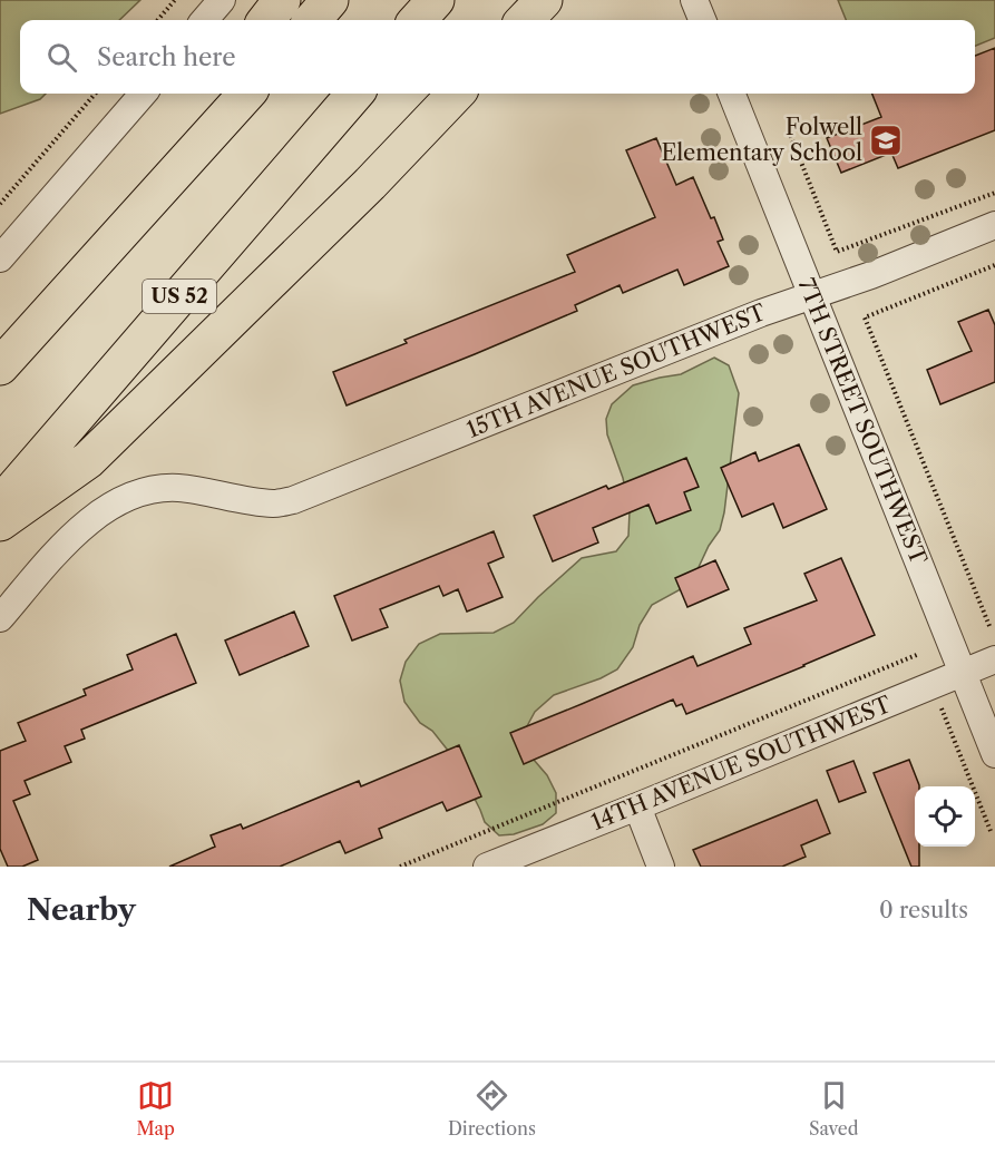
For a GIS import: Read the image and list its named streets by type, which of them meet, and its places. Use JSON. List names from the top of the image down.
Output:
{
  "streets": {
    "highway": ["US 52"],
    "street": ["15TH AVENUE SOUTHWEST", "7TH STREET SOUTHWEST", "14TH AVENUE SOUTHWEST"]
  },
  "crossings": [
    ["15TH AVENUE SOUTHWEST", "7TH STREET SOUTHWEST"],
    ["7TH STREET SOUTHWEST", "14TH AVENUE SOUTHWEST"]
  ],
  "places": {
    "school or university": ["Folwell Elementary School"]
  },
  "page": {
    "search": "Search here",
    "heading": ["Nearby", "0 results"],
    "nav": ["Map", "Directions", "Saved"]
  }
}
